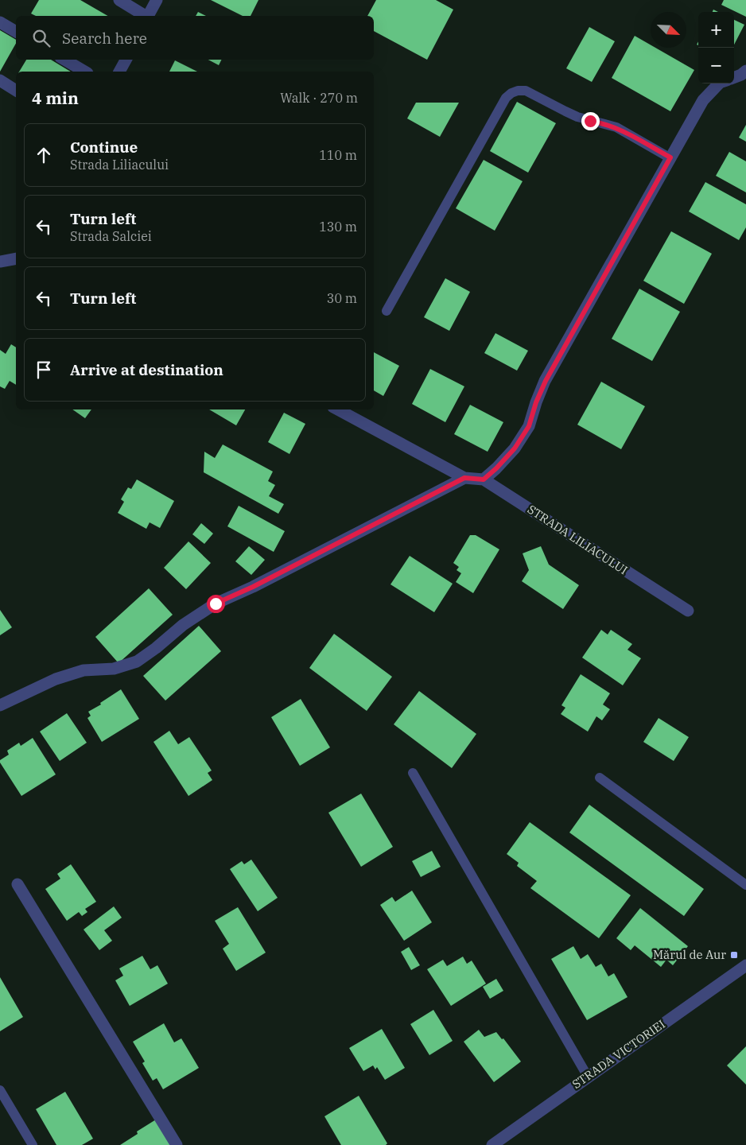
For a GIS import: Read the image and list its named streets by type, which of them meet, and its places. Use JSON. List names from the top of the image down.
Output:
{
  "streets": {
    "street": ["STRADA LILIACULUI", "STRADA VICTORIEI"]
  },
  "places": {
    "transit": ["Mărul de Aur"]
  },
  "north": "bottom right",
  "page": {
    "map_buttons": ["+", "−"],
    "search": "Search here",
    "heading": ["4 min", "Walk · 270 m"],
    "list": [
      ["Continue", "Strada Liliacului", "110 m"],
      ["Turn left", "Strada Salciei", "130 m"],
      ["Turn left", "30 m"],
      "Arrive at destination"
    ]
  }
}
